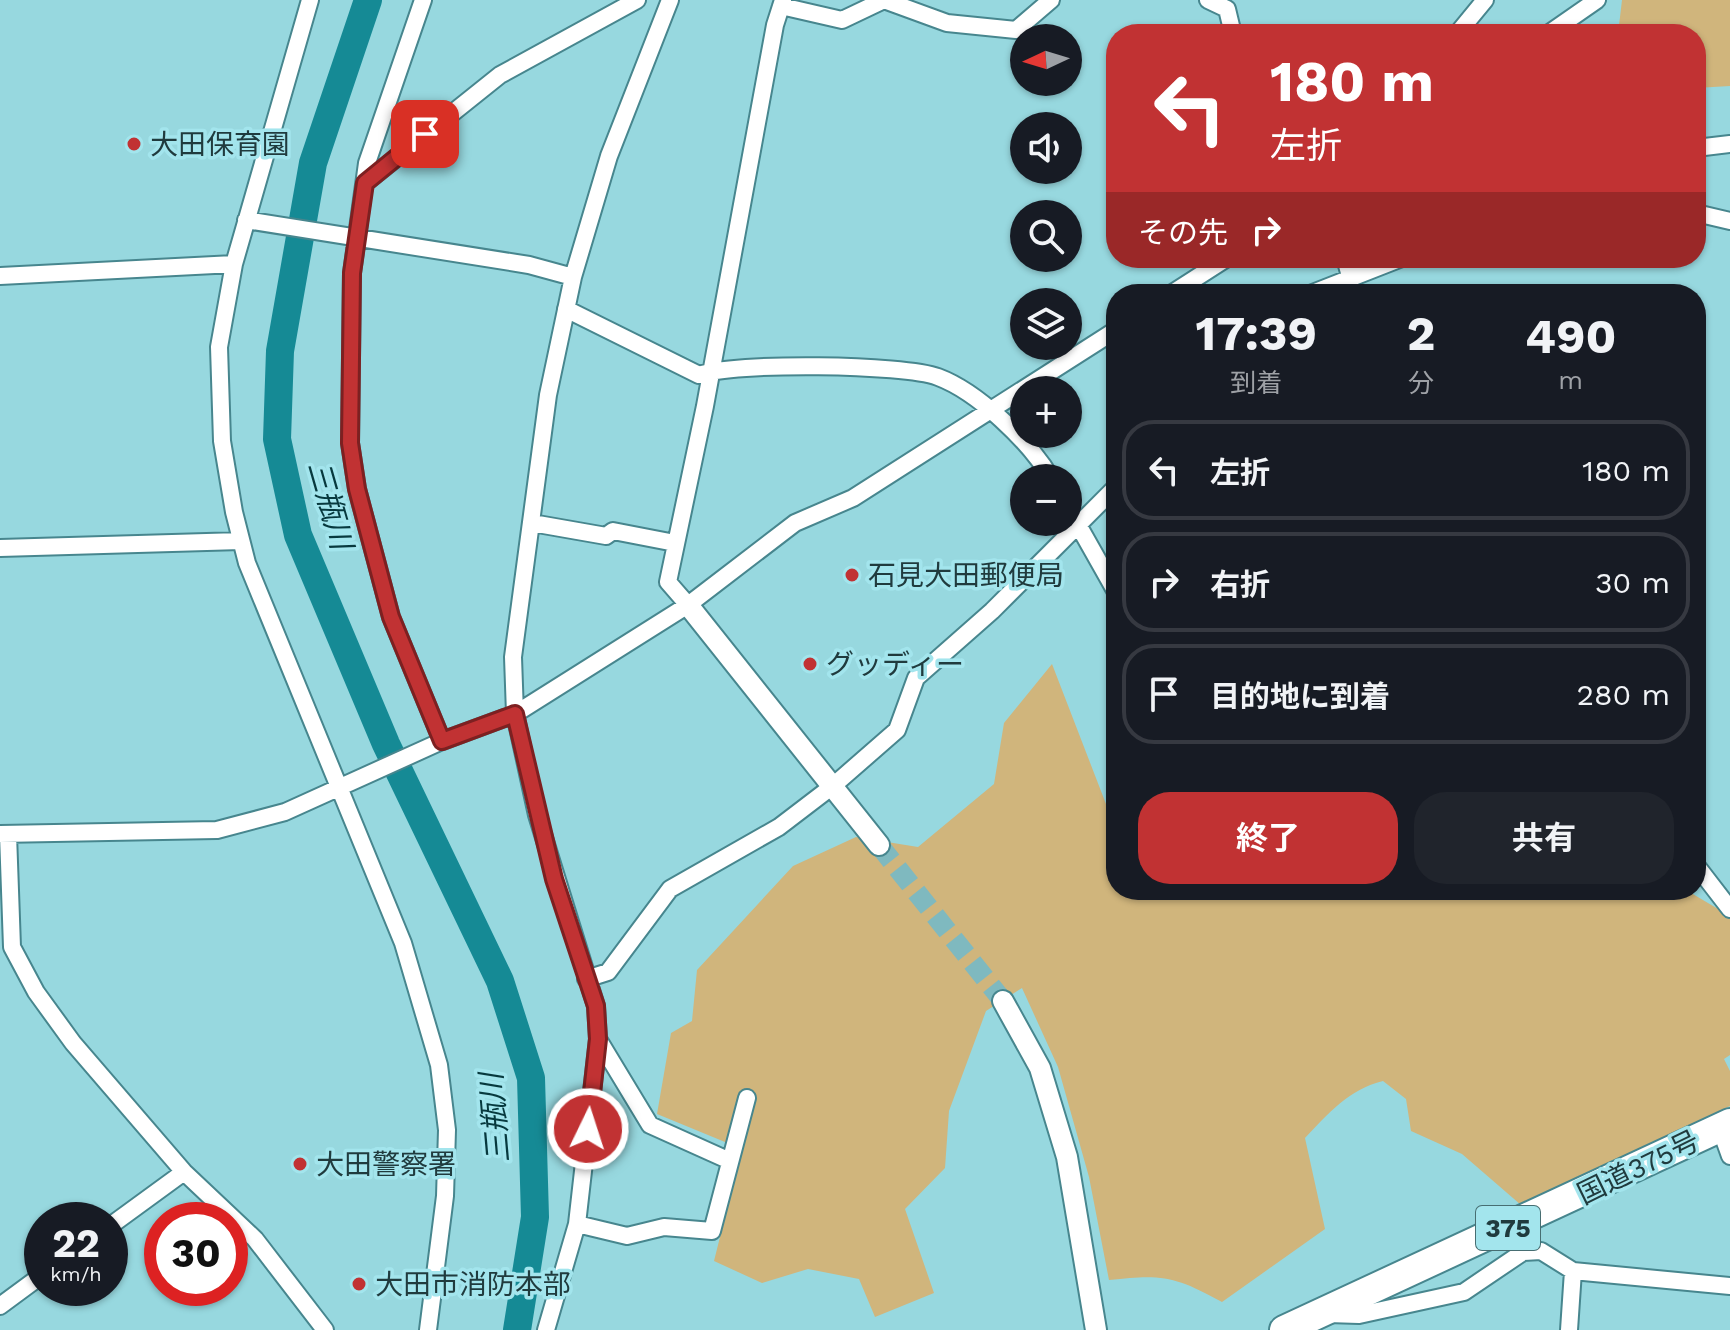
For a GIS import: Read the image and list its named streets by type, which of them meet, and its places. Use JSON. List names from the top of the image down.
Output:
{
  "streets": {
    "highway": ["国道375号", "375"]
  },
  "water": ["三瓶川"],
  "places": [
    "大田保育園",
    "石見大田郵便局",
    "グッディー",
    "大田警察署",
    "大田市消防本部"
  ],
  "north": "left",
  "page": {
    "map_buttons": ["+", "−"],
    "turn": ["180 m", "左折"],
    "then": "その先",
    "eta": [
      "17:39",
      "到着",
      "2",
      "分",
      "490",
      "m"
    ],
    "list": [
      {
        "name": "左折",
        "value": "180 m"
      },
      {
        "name": "右折",
        "value": "30 m"
      },
      {
        "name": "目的地に到着",
        "value": "280 m"
      }
    ],
    "buttons": ["終了", "共有"],
    "speed": "22 km/h",
    "limit": "30"
  }
}
